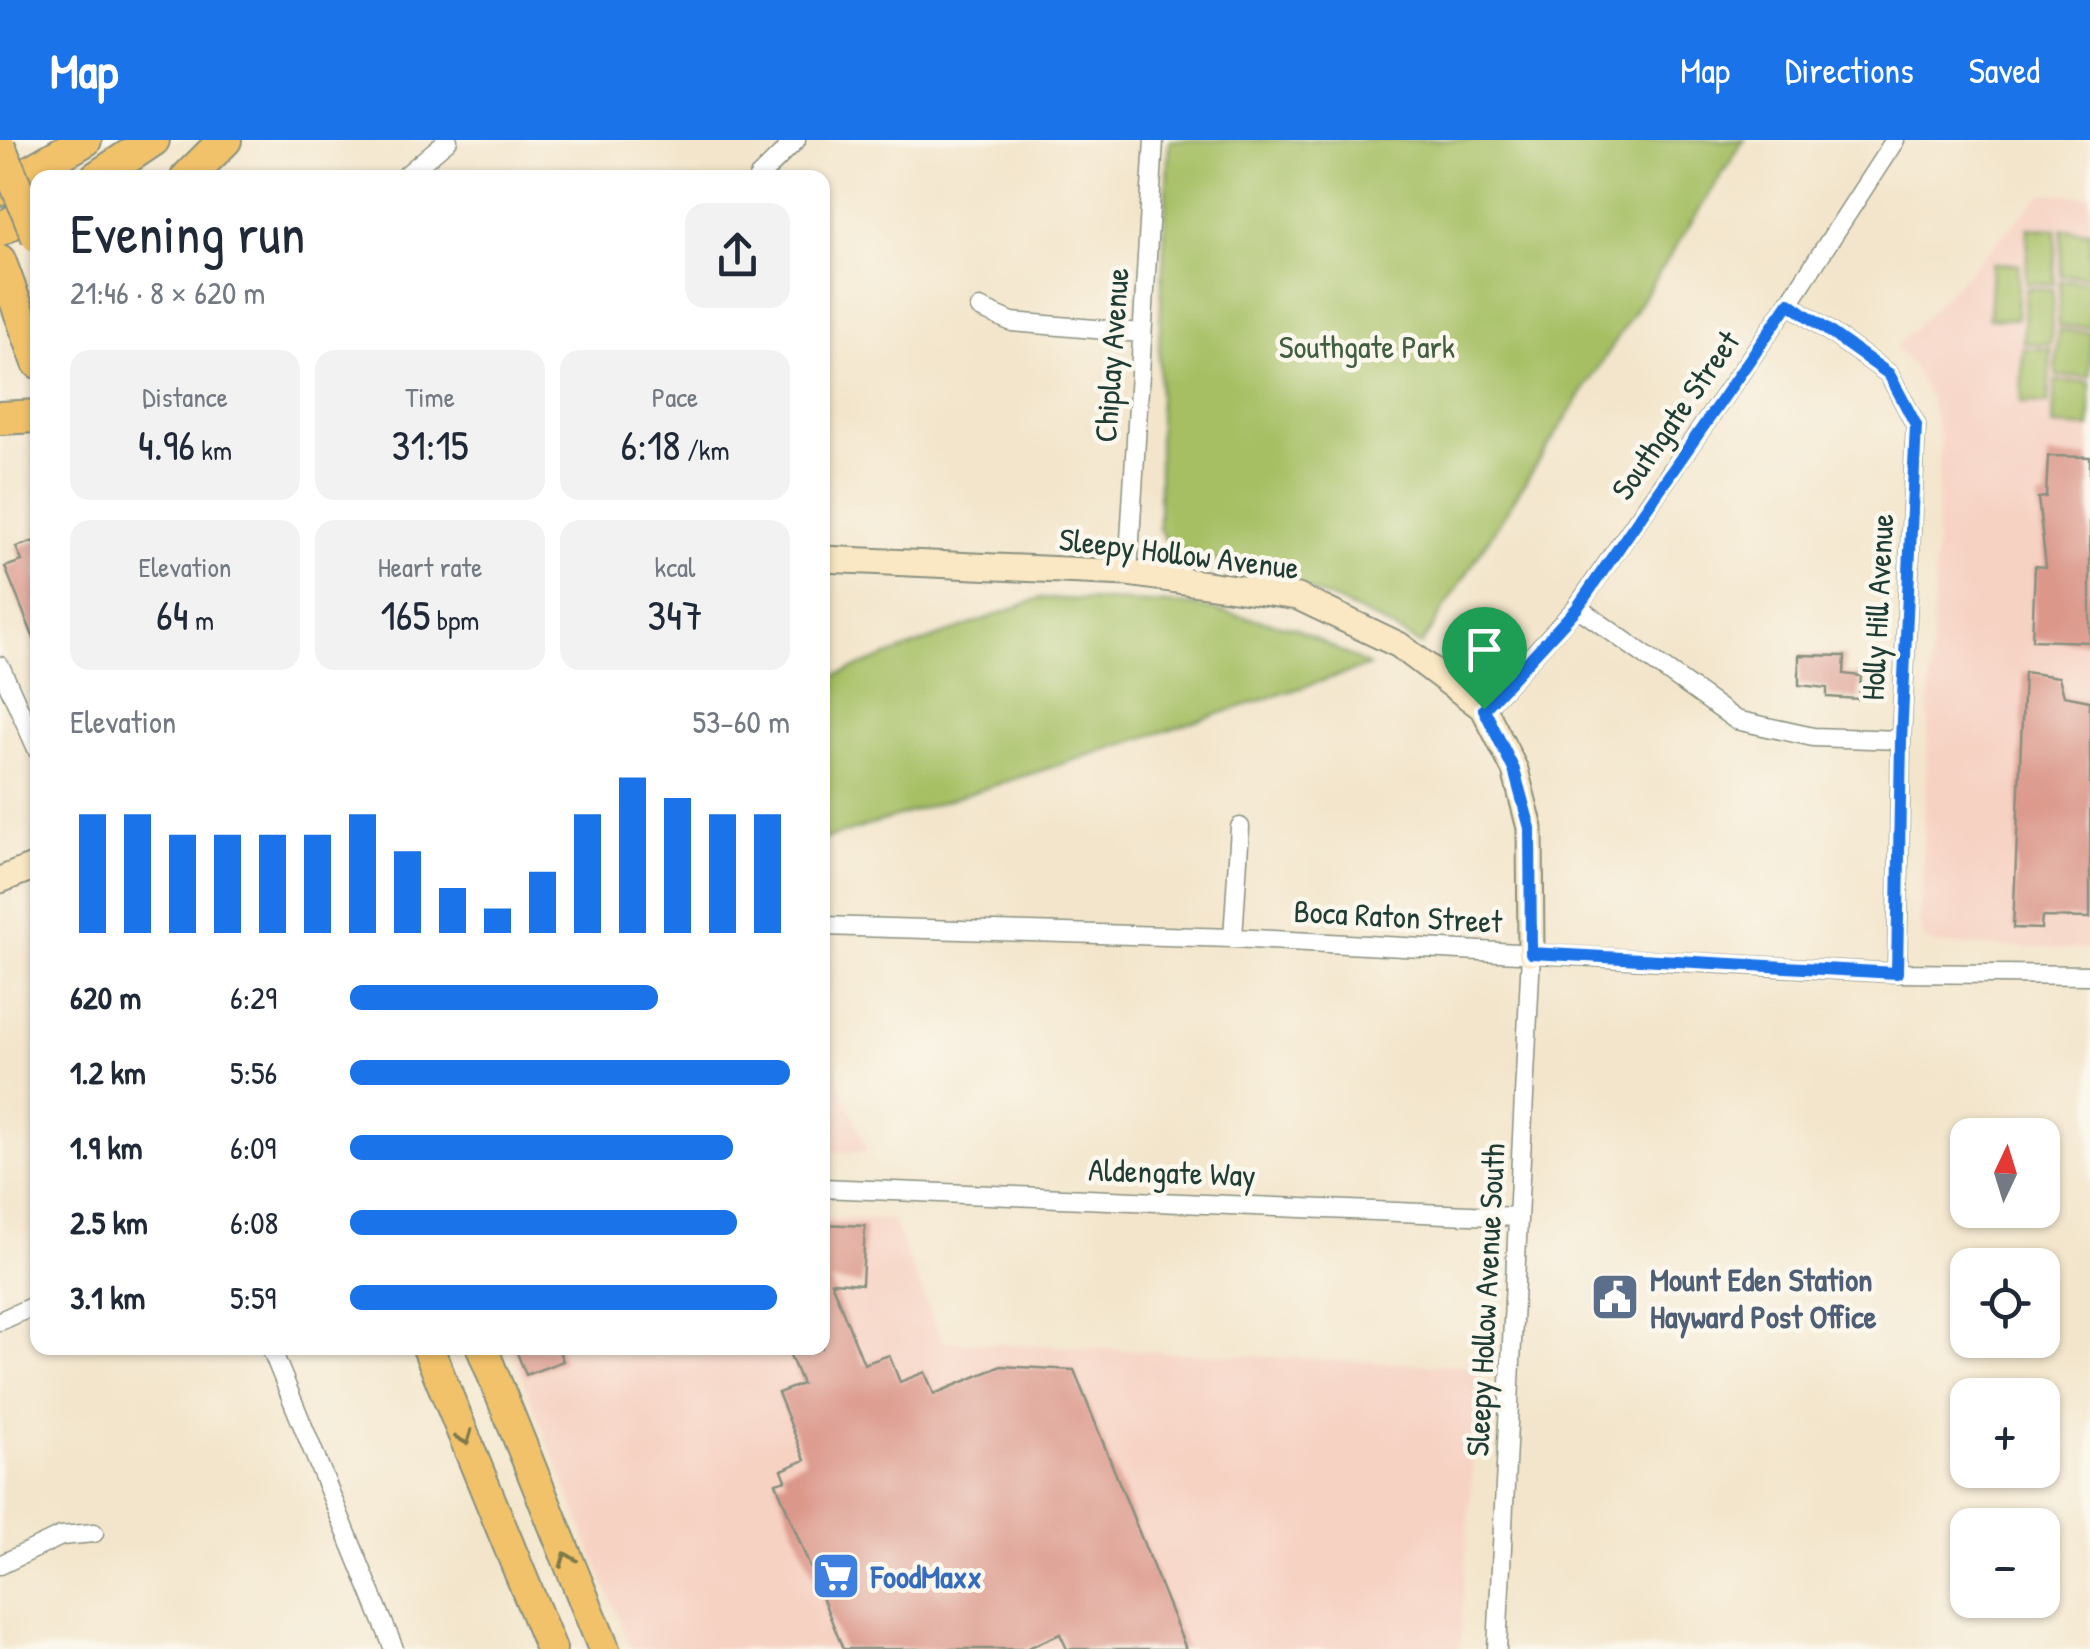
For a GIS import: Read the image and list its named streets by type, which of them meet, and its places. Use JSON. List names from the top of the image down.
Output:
{
  "streets": {
    "street": [
      "Chiplay Avenue",
      "Southgate Street",
      "Sleepy Hollow Avenue",
      "Holly Hill Avenue",
      "Boca Raton Street",
      "Aldengate Way",
      "Sleepy Hollow Avenue South"
    ]
  },
  "crossings": [
    ["Chiplay Avenue", "Sleepy Hollow Avenue"],
    ["Southgate Street", "Sleepy Hollow Avenue"],
    ["Southgate Street", "Holly Hill Avenue"],
    ["Sleepy Hollow Avenue", "Boca Raton Street"],
    ["Sleepy Hollow Avenue", "Sleepy Hollow Avenue South"],
    ["Holly Hill Avenue", "Boca Raton Street"],
    ["Boca Raton Street", "Sleepy Hollow Avenue South"],
    ["Aldengate Way", "Sleepy Hollow Avenue South"]
  ],
  "parks": ["Southgate Park"],
  "places": {
    "public building": ["Mount Eden Station Hayward Post Office"],
    "supermarket": ["FoodMaxx"]
  },
  "north": "top",
  "page": {
    "header": "Map",
    "nav": ["Map", "Directions", "Saved"],
    "heading": ["Evening run", "21:46 · 8 × 620 m"],
    "stats": [
      ["Distance", "4.96 km"],
      ["Time", "31:15"],
      ["Pace", "6:18 /km"],
      ["Elevation", "64 m"],
      ["Heart rate", "165 bpm"],
      ["kcal", "347"]
    ],
    "chart": ["Elevation", "53–60 m"],
    "list": [
      {
        "name": "620 m",
        "note": "6:29"
      },
      {
        "name": "1.2 km",
        "note": "5:56"
      },
      {
        "name": "1.9 km",
        "note": "6:09"
      },
      {
        "name": "2.5 km",
        "note": "6:08"
      },
      {
        "name": "3.1 km",
        "note": "5:59"
      }
    ],
    "map_buttons": ["+", "−"]
  }
}
